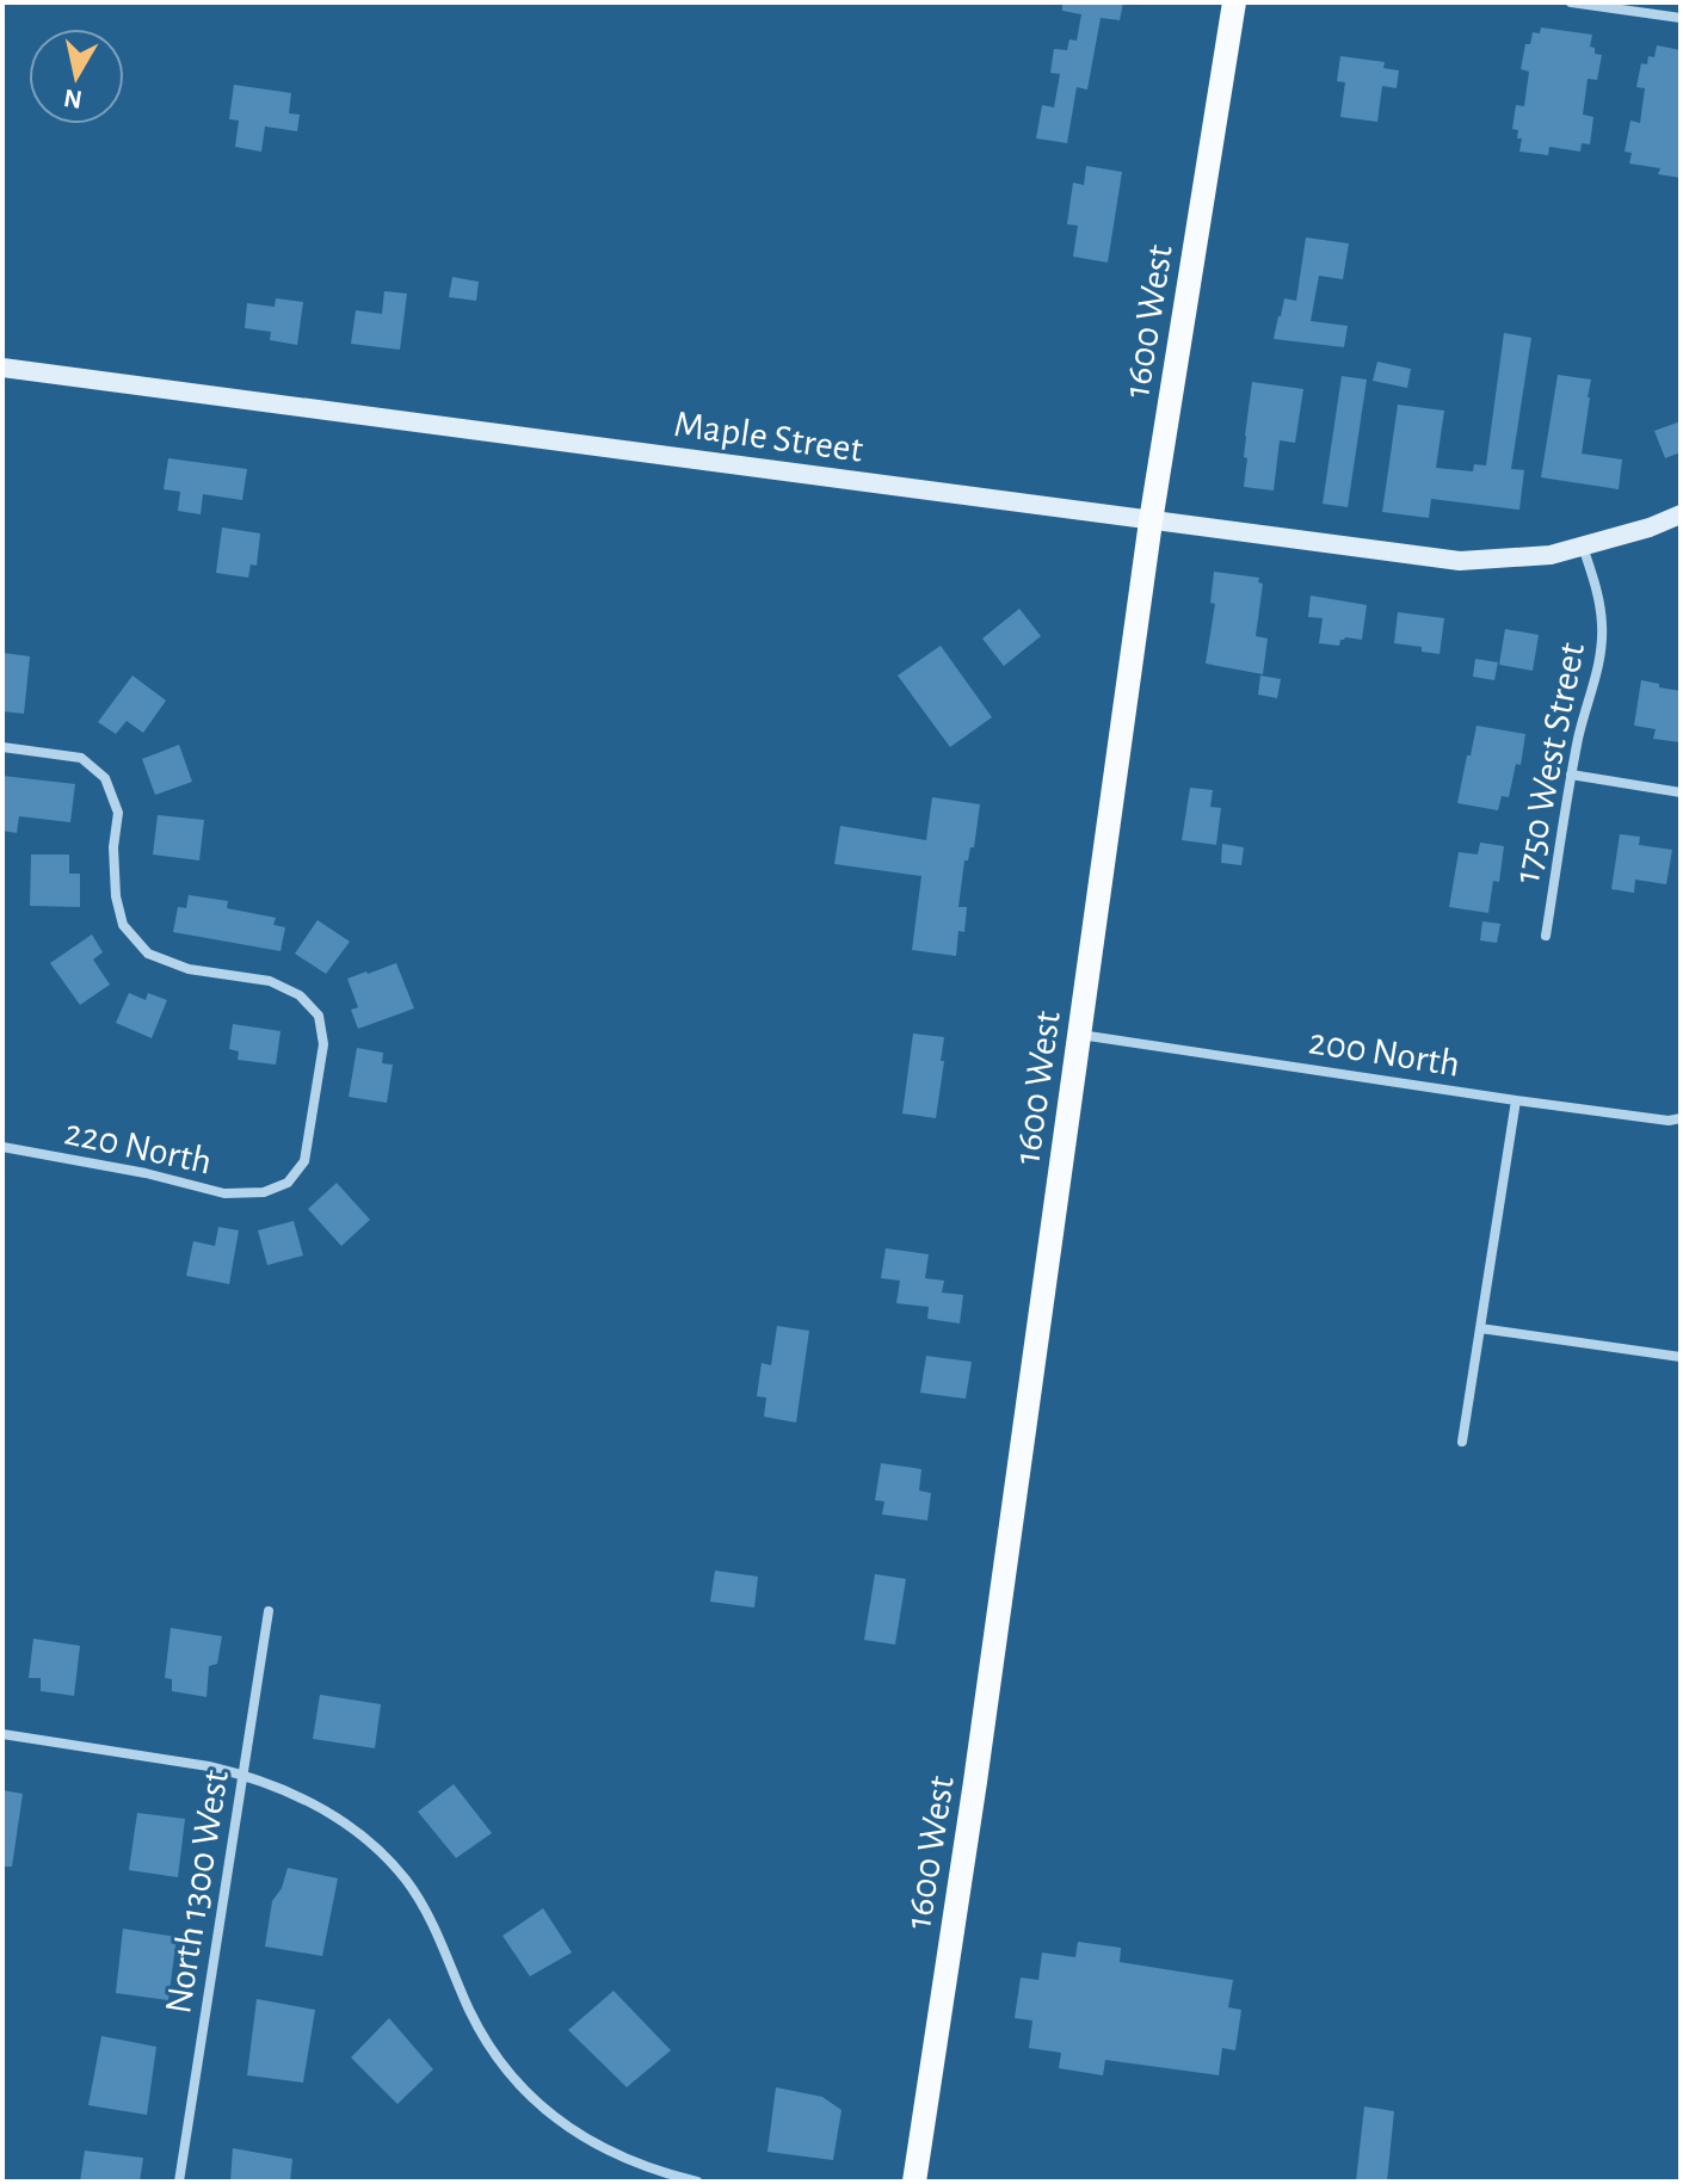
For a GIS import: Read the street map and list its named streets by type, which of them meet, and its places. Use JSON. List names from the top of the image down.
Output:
{
  "streets": {
    "main road": ["1600 West", "Maple Street"],
    "street": [
      "1750 West Street",
      "200 North",
      "220 North",
      "North 1300 West"
    ]
  },
  "crossings": [
    ["1600 West", "Maple Street"],
    ["1600 West", "200 North"],
    ["Maple Street", "1750 West Street"]
  ],
  "north": "bottom"
}
